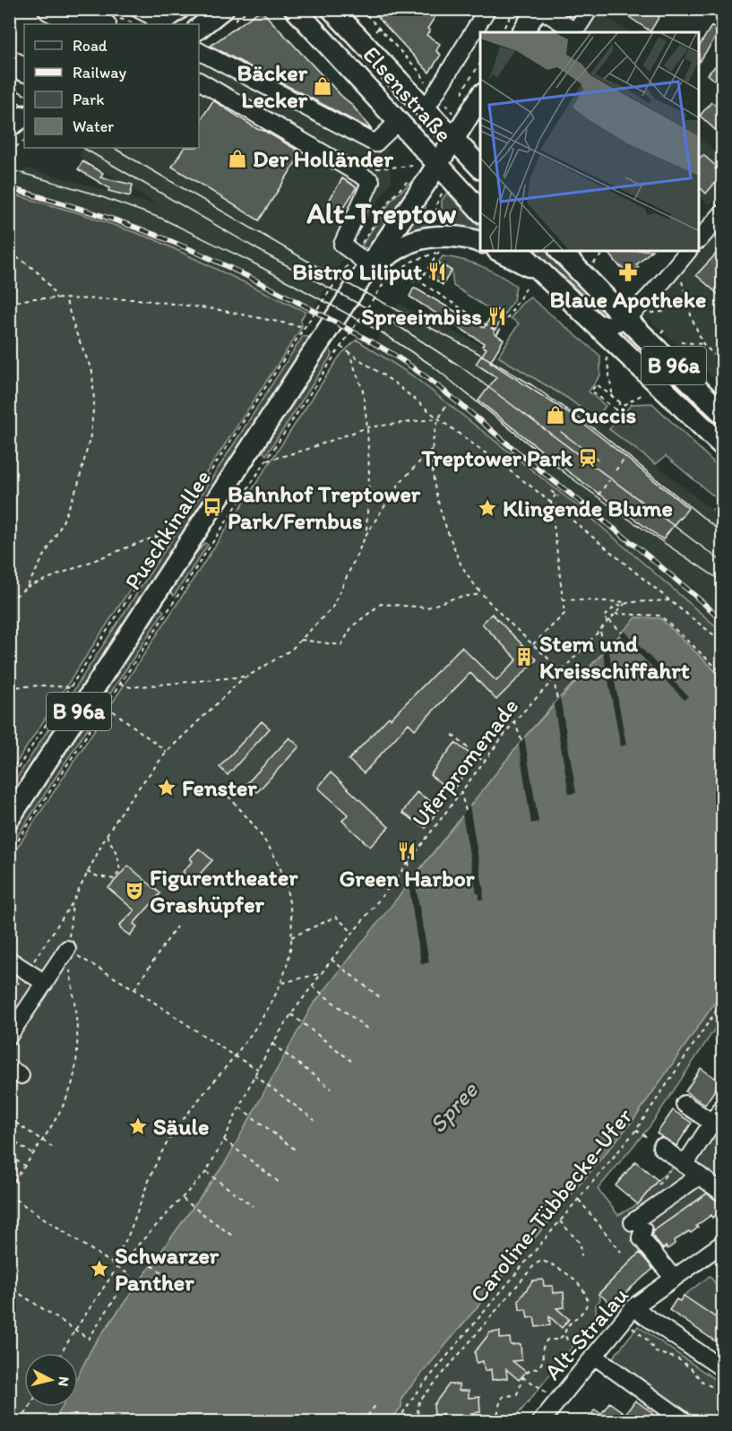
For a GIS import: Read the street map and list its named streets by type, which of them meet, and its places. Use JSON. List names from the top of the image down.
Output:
{
  "streets": {
    "main road": ["Elsenstraße", "B 96a", "Puschkinallee"],
    "street": ["Alt-Stralau"],
    "path": ["Uferpromenade", "Caroline-Tübbecke-Ufer"]
  },
  "crossings": [
    ["Elsenstraße", "Puschkinallee"],
    ["B 96a", "Puschkinallee"]
  ],
  "districts": ["Alt-Treptow"],
  "water": ["Spree"],
  "places": {
    "shop": ["Bäcker Lecker", "Der Holländer", "Cuccis"],
    "restaurant": ["Bistro Liliput", "Spreeimbiss", "Green Harbor"],
    "pharmacy": ["Blaue Apotheke"],
    "station": ["Treptower Park"],
    "bus stop": ["Bahnhof Treptower Park/Fernbus"],
    "place": [
      "Klingende Blume",
      "Fenster",
      "Säule",
      "Schwarzer Panther"
    ],
    "building": ["Stern und Kreisschiffahrt"],
    "theatre": ["Figurentheater Grashüpfer"]
  },
  "legend": [
    "Road",
    "Railway",
    "Park",
    "Water"
  ],
  "north": "right"
}
